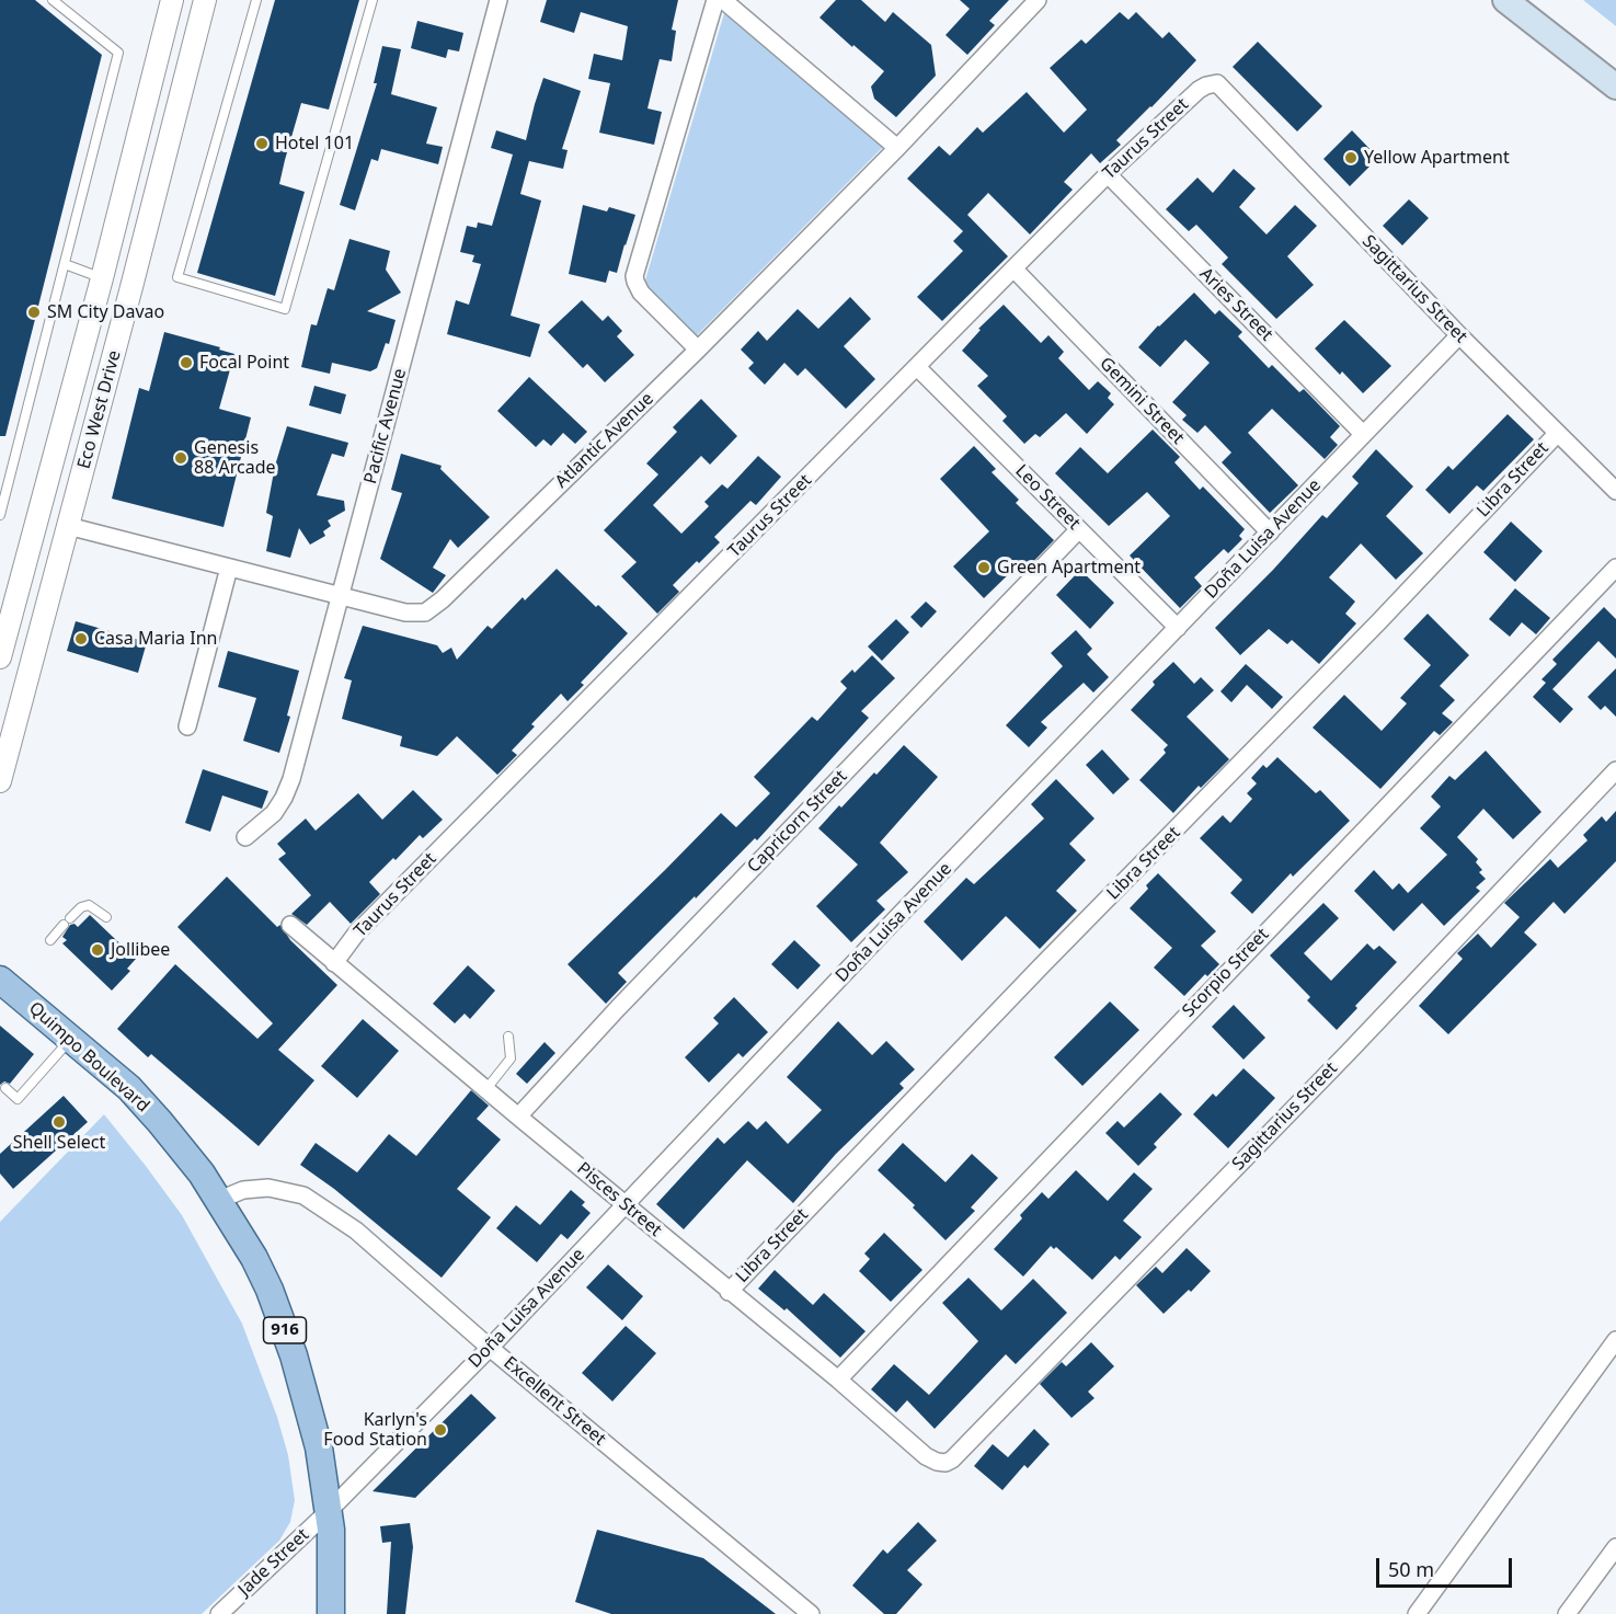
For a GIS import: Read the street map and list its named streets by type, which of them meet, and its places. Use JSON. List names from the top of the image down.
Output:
{
  "streets": {
    "main road": ["Quimpo Boulevard", "916"],
    "street": [
      "Taurus Street",
      "Sagittarius Street",
      "Aries Street",
      "Gemini Street",
      "Eco West Drive",
      "Pacific Avenue",
      "Atlantic Avenue",
      "Libra Street",
      "Leo Street",
      "Doña Luisa Avenue",
      "Capricorn Street",
      "Scorpio Street",
      "Pisces Street",
      "Excellent Street",
      "Jade Street"
    ]
  },
  "crossings": [
    ["Taurus Street", "Sagittarius Street"],
    ["Taurus Street", "Aries Street"],
    ["Taurus Street", "Gemini Street"],
    ["Taurus Street", "Leo Street"],
    ["Taurus Street", "Pisces Street"],
    ["Sagittarius Street", "Libra Street"],
    ["Sagittarius Street", "Doña Luisa Avenue"],
    ["Sagittarius Street", "Pisces Street"],
    ["Aries Street", "Doña Luisa Avenue"],
    ["Gemini Street", "Doña Luisa Avenue"],
    ["Eco West Drive", "Atlantic Avenue"],
    ["Pacific Avenue", "Atlantic Avenue"],
    ["Libra Street", "Pisces Street"],
    ["Leo Street", "Doña Luisa Avenue"],
    ["Leo Street", "Capricorn Street"],
    ["Doña Luisa Avenue", "Quimpo Boulevard"],
    ["Doña Luisa Avenue", "Pisces Street"],
    ["Doña Luisa Avenue", "Excellent Street"],
    ["Doña Luisa Avenue", "Jade Street"],
    ["Capricorn Street", "Pisces Street"],
    ["Scorpio Street", "Pisces Street"],
    ["Quimpo Boulevard", "Excellent Street"],
    ["Quimpo Boulevard", "Jade Street"]
  ],
  "places": [
    "Hotel 101",
    "Yellow Apartment",
    "SM City Davao",
    "Focal Point",
    "Genesis 88 Arcade",
    "Green Apartment",
    "Casa Maria Inn",
    "Jollibee",
    "Shell Select",
    "Karlyn's Food Station"
  ],
  "scale_bar": "50 m"
}
